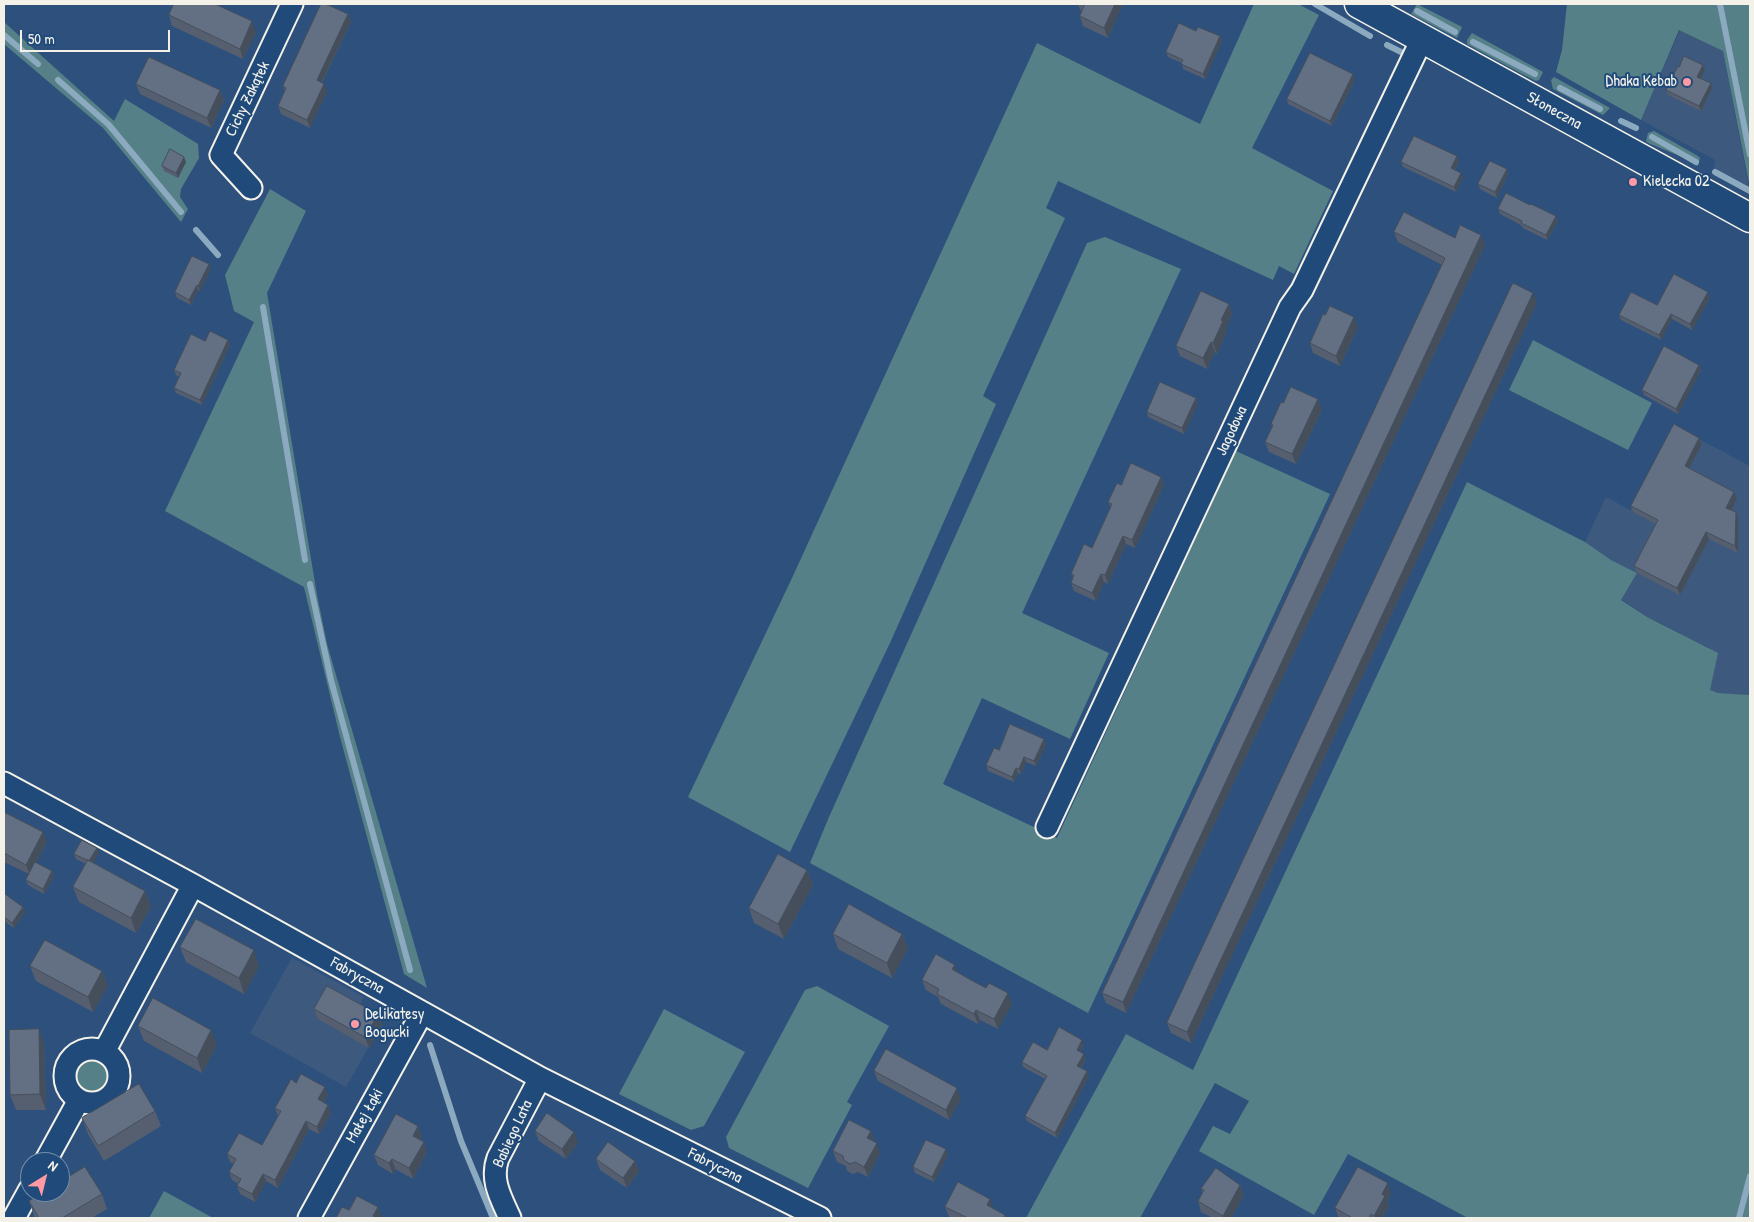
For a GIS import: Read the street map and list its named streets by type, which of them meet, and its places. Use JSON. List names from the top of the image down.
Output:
{
  "streets": {
    "main road": ["Słoneczna"],
    "street": [
      "Cichy Zakątek",
      "Jagodowa",
      "Fabryczna",
      "Małej Łąki",
      "Babiego Lata"
    ]
  },
  "crossings": [
    ["Słoneczna", "Jagodowa"],
    ["Fabryczna", "Małej Łąki"],
    ["Fabryczna", "Babiego Lata"]
  ],
  "places": ["Dhaka Kebab", "Kielecka 02", "Delikatesy Bogucki"],
  "scale_bar": "50 m",
  "north": "top right"
}
